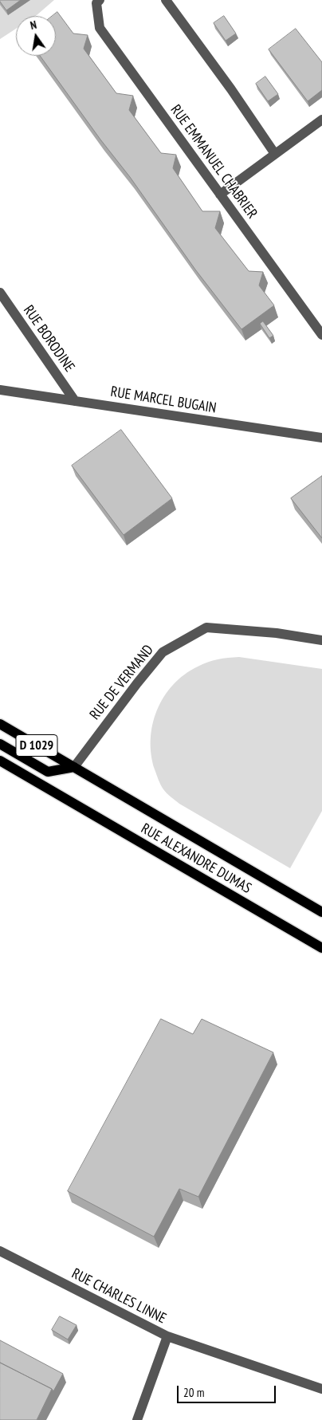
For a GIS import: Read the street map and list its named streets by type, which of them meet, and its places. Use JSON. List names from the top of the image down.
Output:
{
  "streets": {
    "main road": ["D 1029", "RUE ALEXANDRE DUMAS"],
    "street": [
      "RUE EMMANUEL CHABRIER",
      "RUE BORODINE",
      "RUE MARCEL BUGAIN",
      "RUE DE VERMAND",
      "RUE CHARLES LINNE"
    ]
  },
  "crossings": [
    ["RUE BORODINE", "RUE MARCEL BUGAIN"],
    ["RUE DE VERMAND", "D 1029"],
    ["RUE DE VERMAND", "RUE ALEXANDRE DUMAS"],
    ["D 1029", "RUE ALEXANDRE DUMAS"]
  ],
  "scale_bar": "20 m",
  "north": "top"
}
